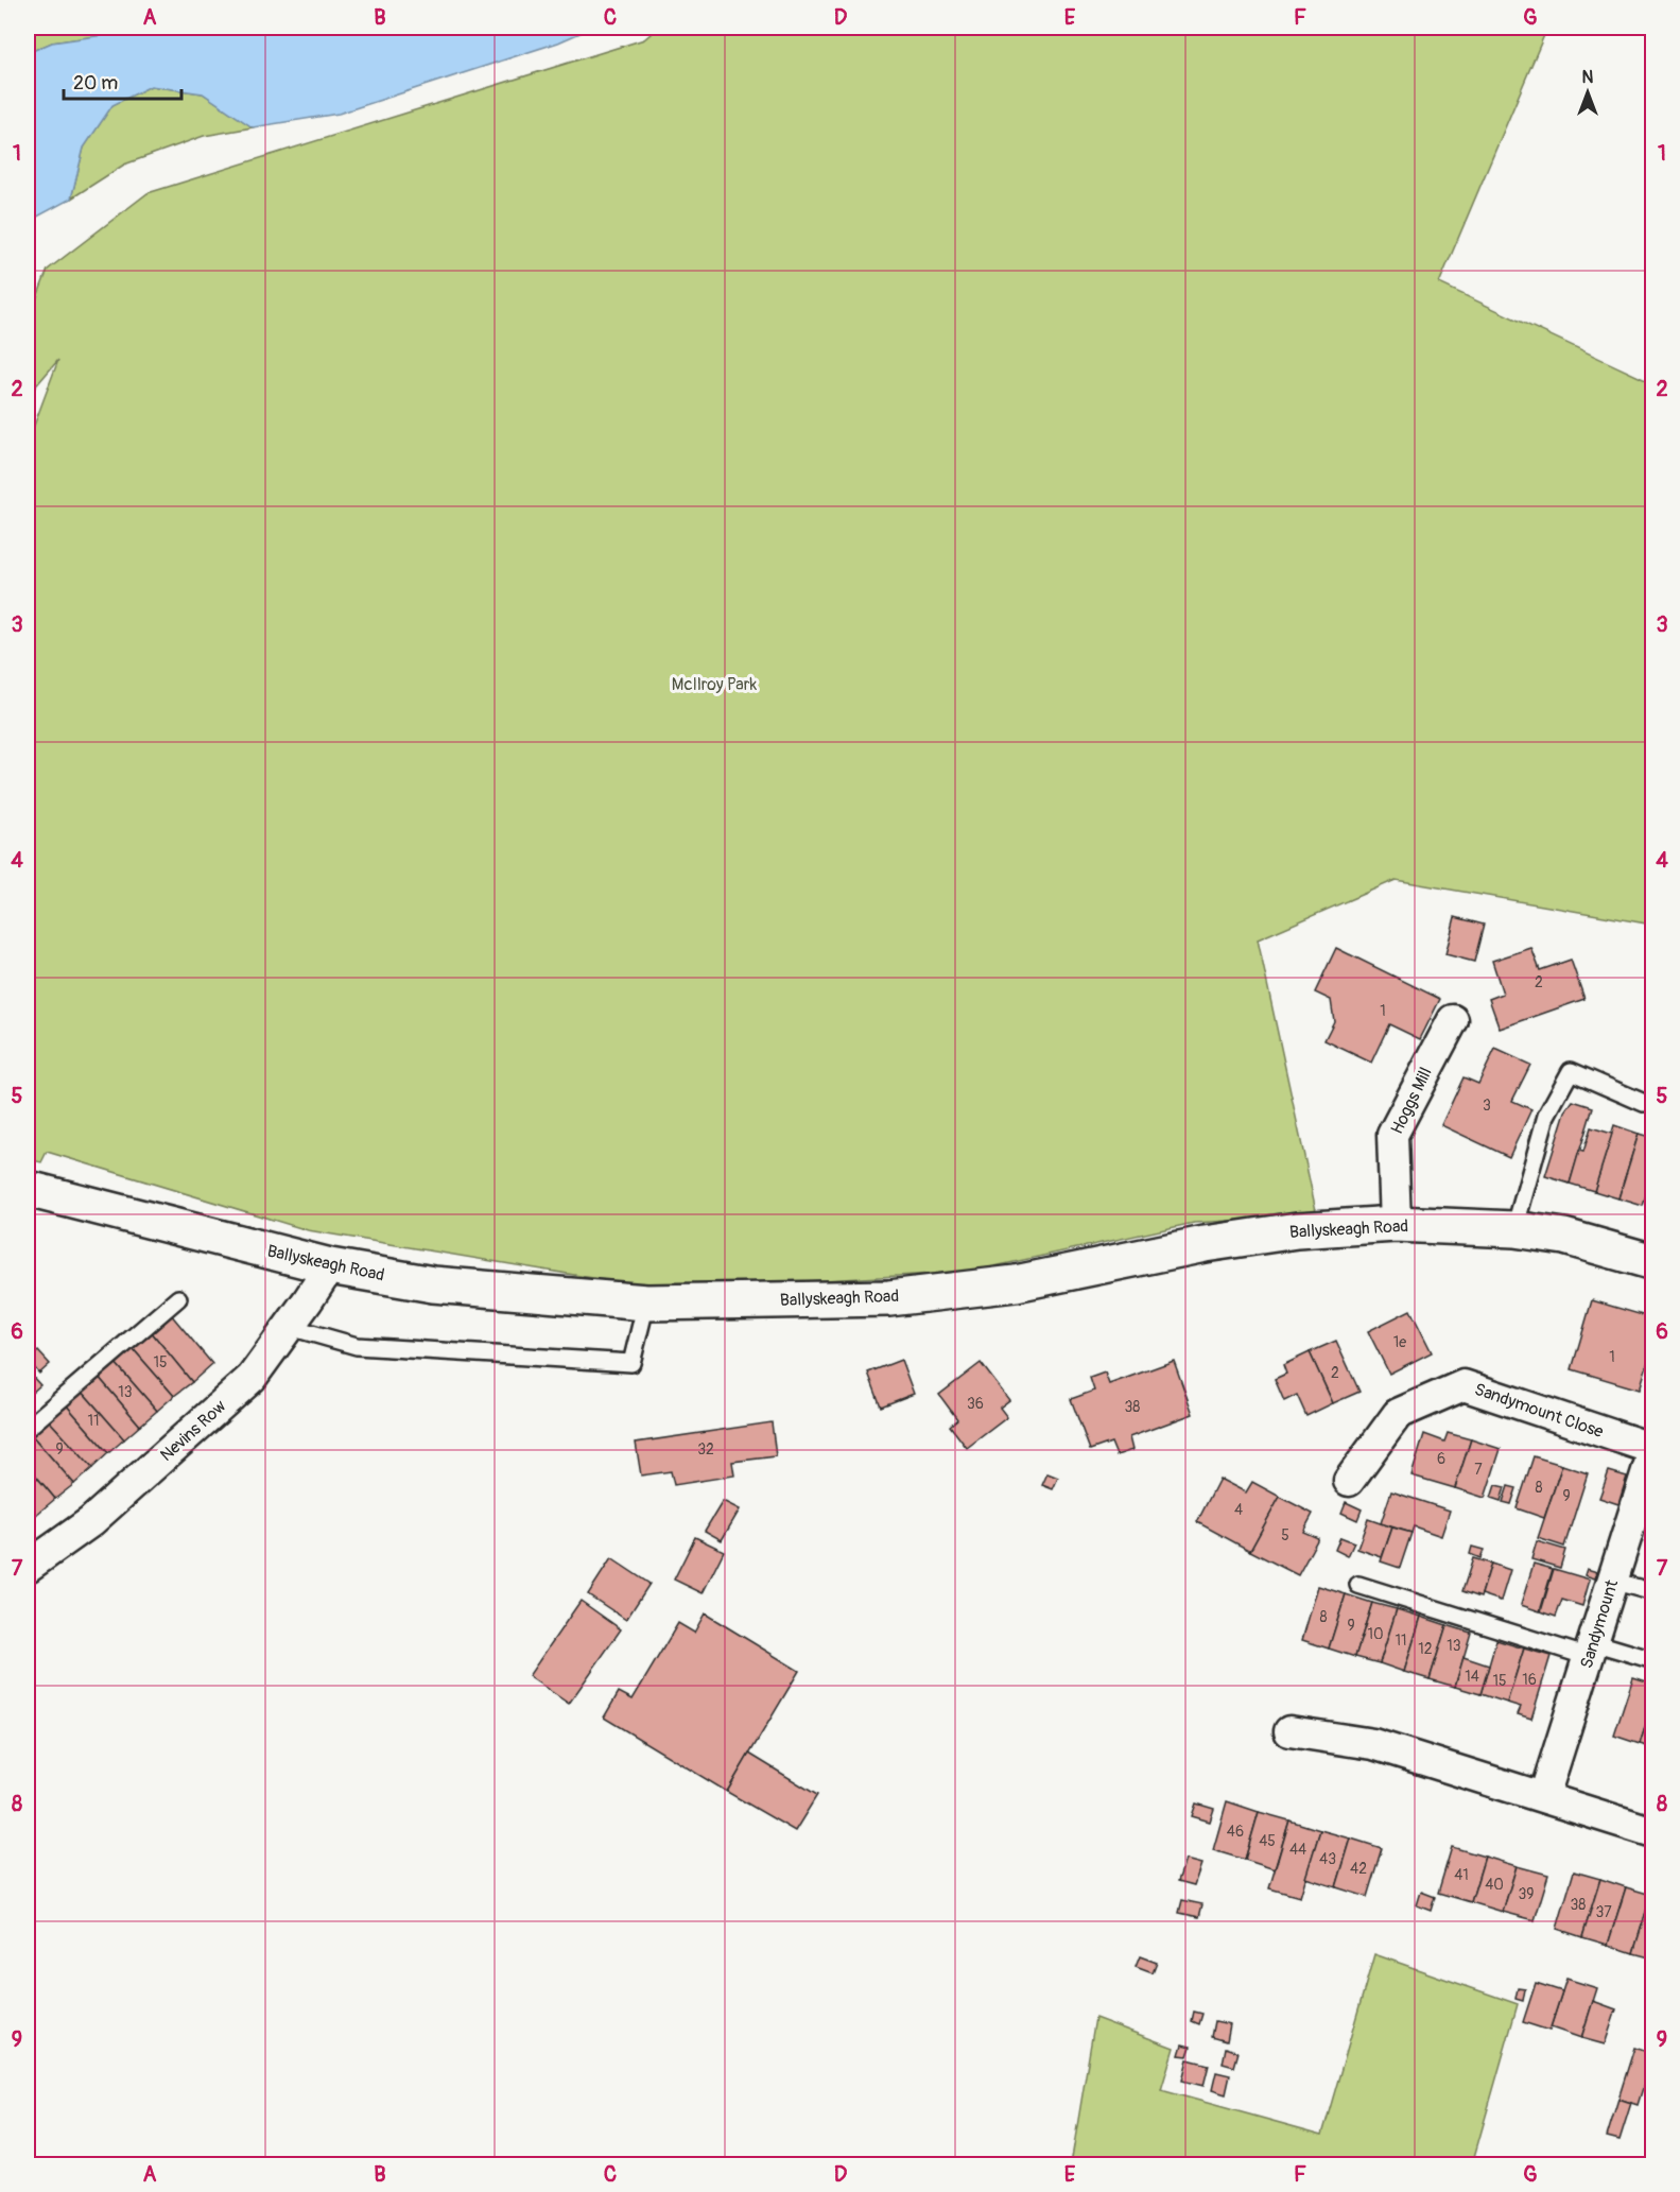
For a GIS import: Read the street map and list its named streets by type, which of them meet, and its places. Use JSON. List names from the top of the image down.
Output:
{
  "streets": {
    "main road": ["Ballyskeagh Road"],
    "street": [
      "Hoggs Mill",
      "Sandymount Close",
      "Nevins Row",
      "Sandymount"
    ]
  },
  "crossings": [
    ["Hoggs Mill", "Ballyskeagh Road"],
    ["Ballyskeagh Road", "Nevins Row"],
    ["Sandymount Close", "Sandymount"]
  ],
  "parks": ["McIlroy Park"],
  "house_numbers": [
    "2",
    "1",
    "3",
    "1e",
    "1",
    "15",
    "2",
    "13",
    "36",
    "38",
    "11",
    "9",
    "32",
    "6",
    "7",
    "8",
    "9",
    "4",
    "5",
    "8",
    "9",
    "10",
    "11",
    "13",
    "12",
    "14",
    "16",
    "15",
    "46",
    "45",
    "44",
    "43",
    "42",
    "41",
    "40",
    "39",
    "38",
    "37"
  ],
  "scale_bar": "20 m",
  "north": "top",
  "grid": {
    "columns": [
      "A",
      "B",
      "C",
      "D",
      "E",
      "F",
      "G"
    ],
    "rows": [
      "1",
      "2",
      "3",
      "4",
      "5",
      "6",
      "7",
      "8",
      "9"
    ]
  }
}
